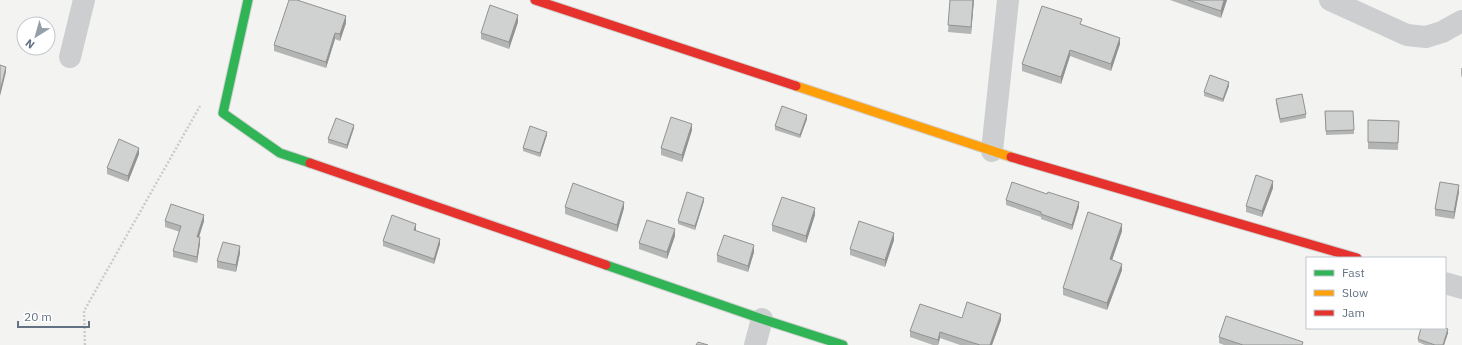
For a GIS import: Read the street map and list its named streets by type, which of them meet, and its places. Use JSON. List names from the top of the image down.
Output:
{
  "legend": ["Fast", "Slow", "Jam"],
  "scale_bar": "20 m",
  "north": "bottom left"
}
